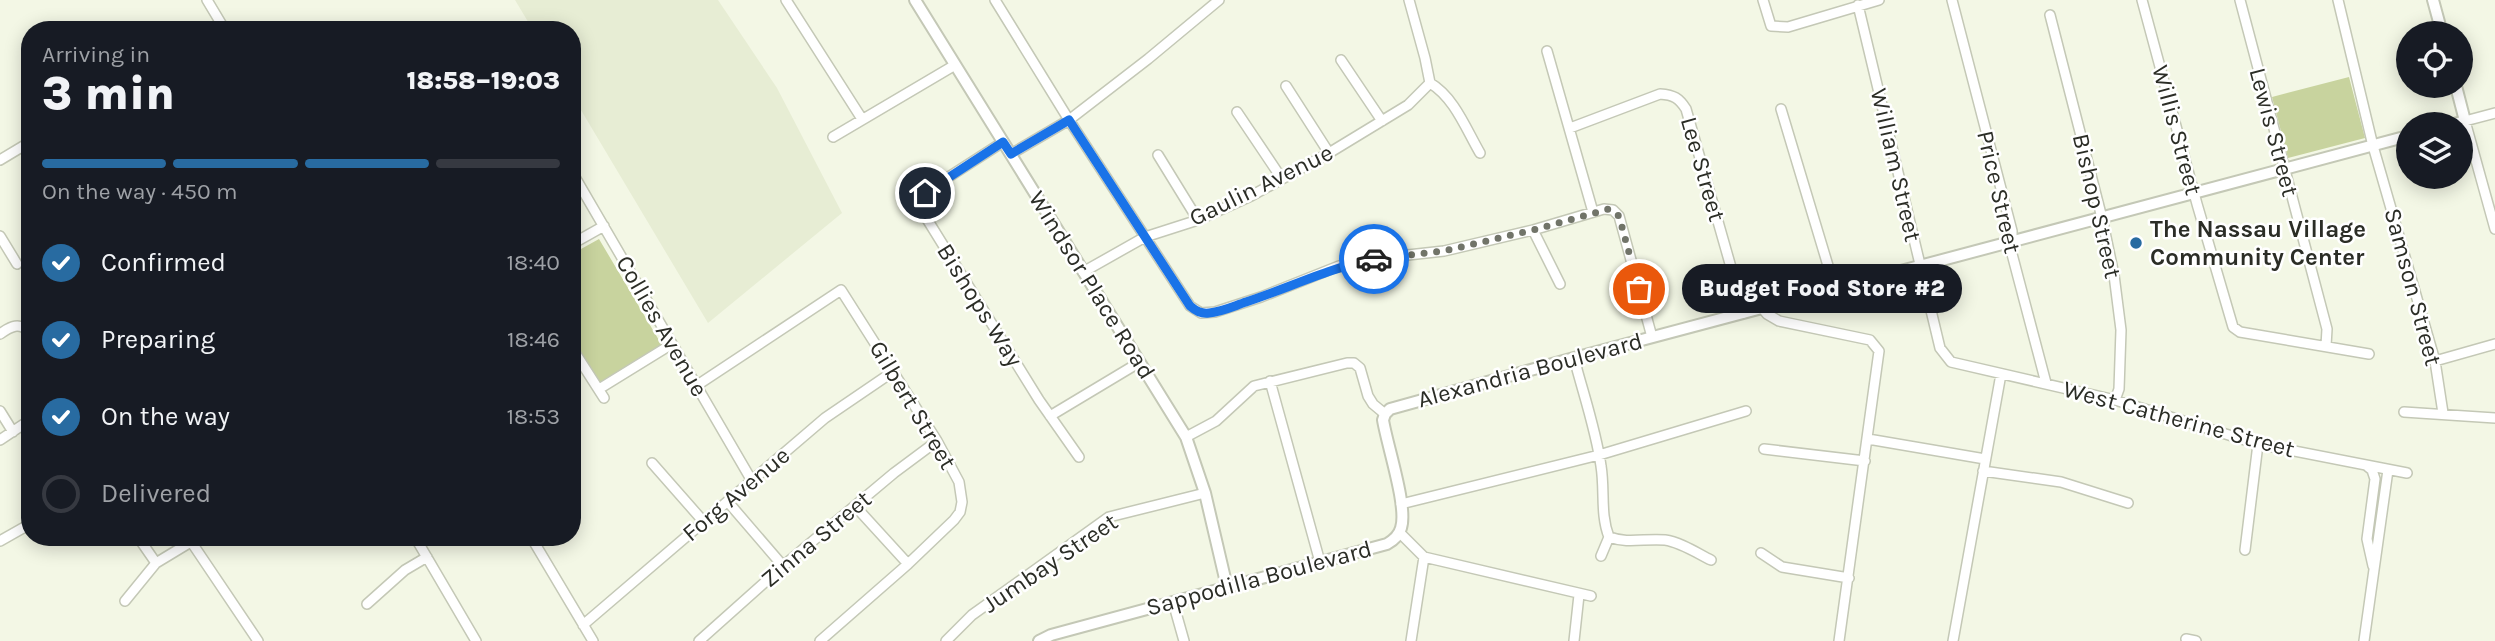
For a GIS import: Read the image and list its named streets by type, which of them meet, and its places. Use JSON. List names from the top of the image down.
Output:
{
  "streets": {
    "street": [
      "Willis Street",
      "Lewis Street",
      "William Street",
      "Lee Street",
      "Gaulin Avenue",
      "Price Street",
      "Bishop Street",
      "Windsor Place Road",
      "Samson Street",
      "Bishops Way",
      "Collies Avenue",
      "Alexandria Boulevard",
      "Gilbert Street",
      "West Catherine Street",
      "Forg Avenue",
      "Zinna Street",
      "Jumbay Street",
      "Sappodilla Boulevard"
    ]
  },
  "crossings": [
    ["Willis Street", "Lewis Street"],
    ["Willis Street", "Alexandria Boulevard"],
    ["Lewis Street", "Alexandria Boulevard"],
    ["William Street", "Alexandria Boulevard"],
    ["William Street", "West Catherine Street"],
    ["Lee Street", "Alexandria Boulevard"],
    ["Gaulin Avenue", "Windsor Place Road"],
    ["Price Street", "Alexandria Boulevard"],
    ["Price Street", "West Catherine Street"],
    ["Bishop Street", "Alexandria Boulevard"],
    ["Bishop Street", "West Catherine Street"],
    ["Windsor Place Road", "Bishops Way"],
    ["Windsor Place Road", "Jumbay Street"],
    ["Windsor Place Road", "Sappodilla Boulevard"],
    ["Samson Street", "Alexandria Boulevard"],
    ["Collies Avenue", "Gilbert Street"],
    ["Collies Avenue", "Forg Avenue"],
    ["Alexandria Boulevard", "Sappodilla Boulevard"],
    ["Gilbert Street", "Forg Avenue"],
    ["Gilbert Street", "Zinna Street"]
  ],
  "places": ["The Nassau Village Community Center", "Budget Food Store #2"],
  "page": {
    "heading": ["3 min", "Arriving in", "18:58–19:03"],
    "bar": "On the way · 450 m",
    "list": [
      ["Confirmed", "18:40"],
      ["Preparing", "18:46"],
      ["On the way", "18:53"],
      "Delivered"
    ],
    "bubble": "Budget Food Store #2"
  }
}
